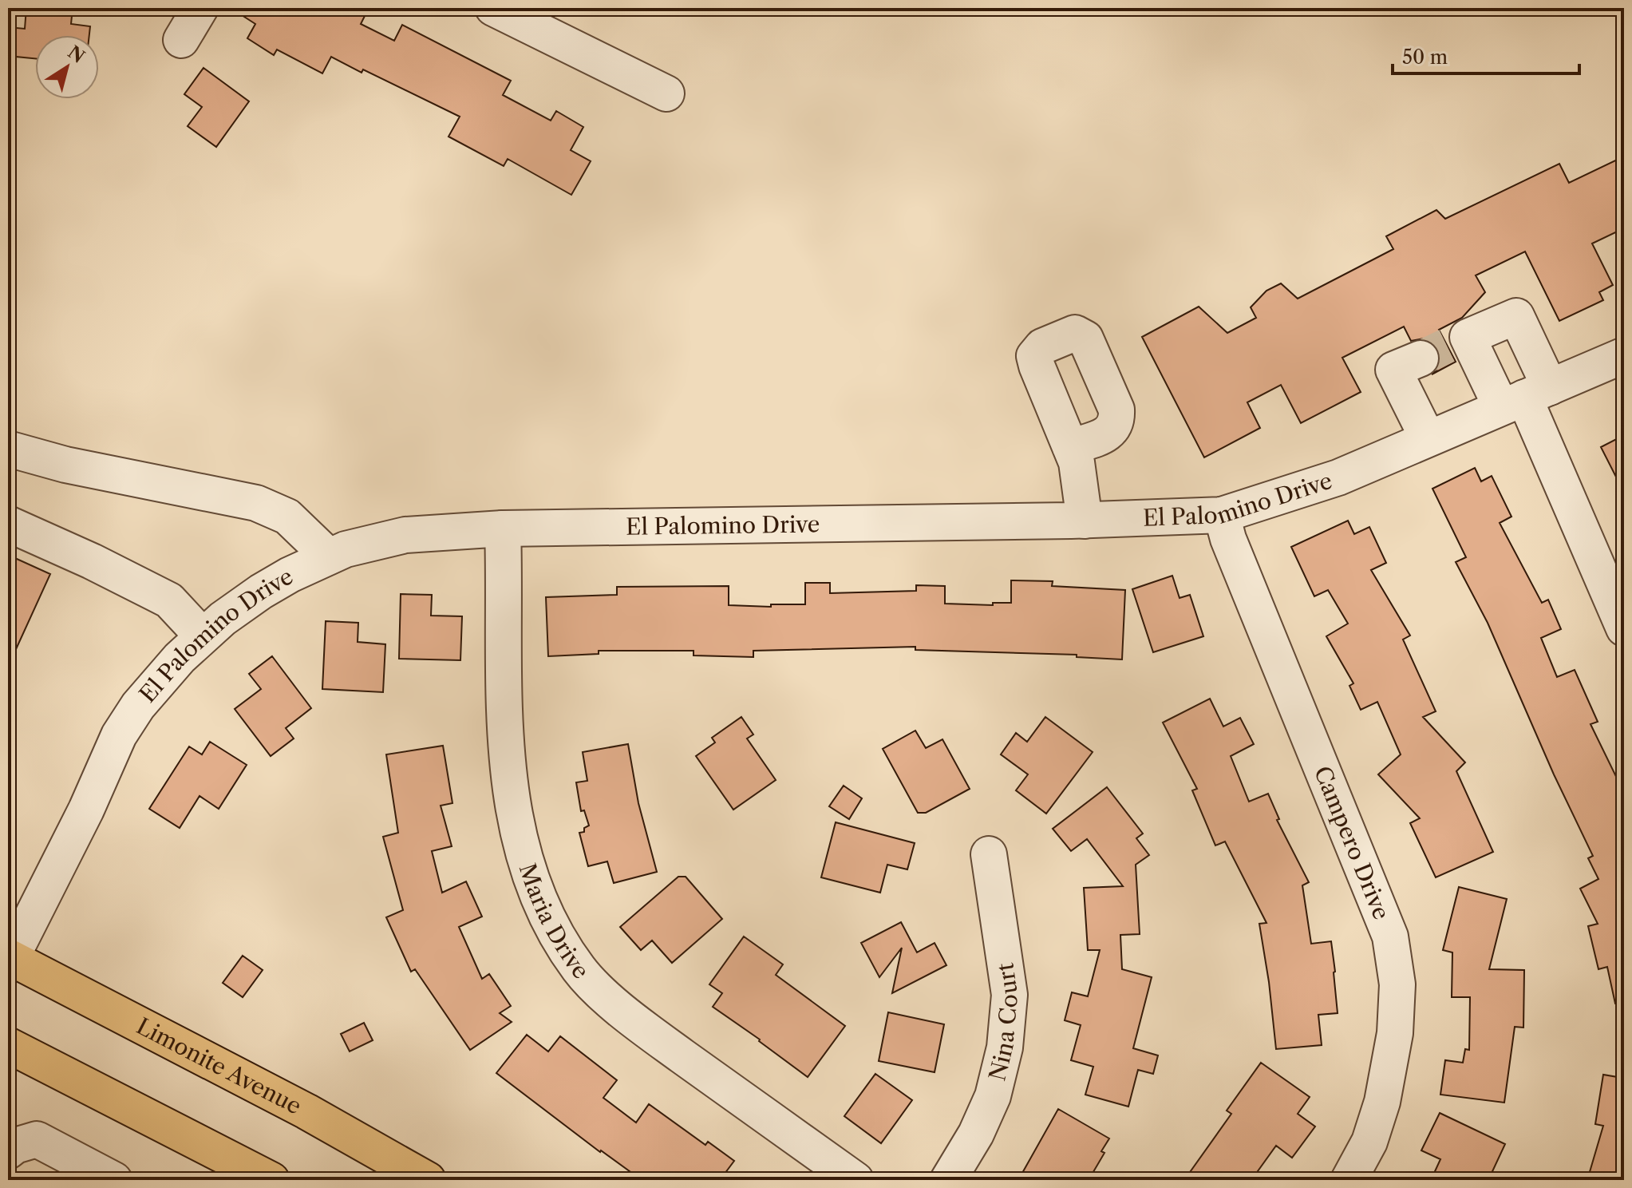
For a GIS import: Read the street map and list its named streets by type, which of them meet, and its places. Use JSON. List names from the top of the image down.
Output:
{
  "streets": {
    "main road": ["Limonite Avenue"],
    "street": [
      "El Palomino Drive",
      "Campero Drive",
      "Maria Drive",
      "Nina Court"
    ]
  },
  "crossings": [
    ["El Palomino Drive", "Campero Drive"],
    ["El Palomino Drive", "Maria Drive"],
    ["El Palomino Drive", "Limonite Avenue"]
  ],
  "scale_bar": "50 m",
  "north": "top right"
}
